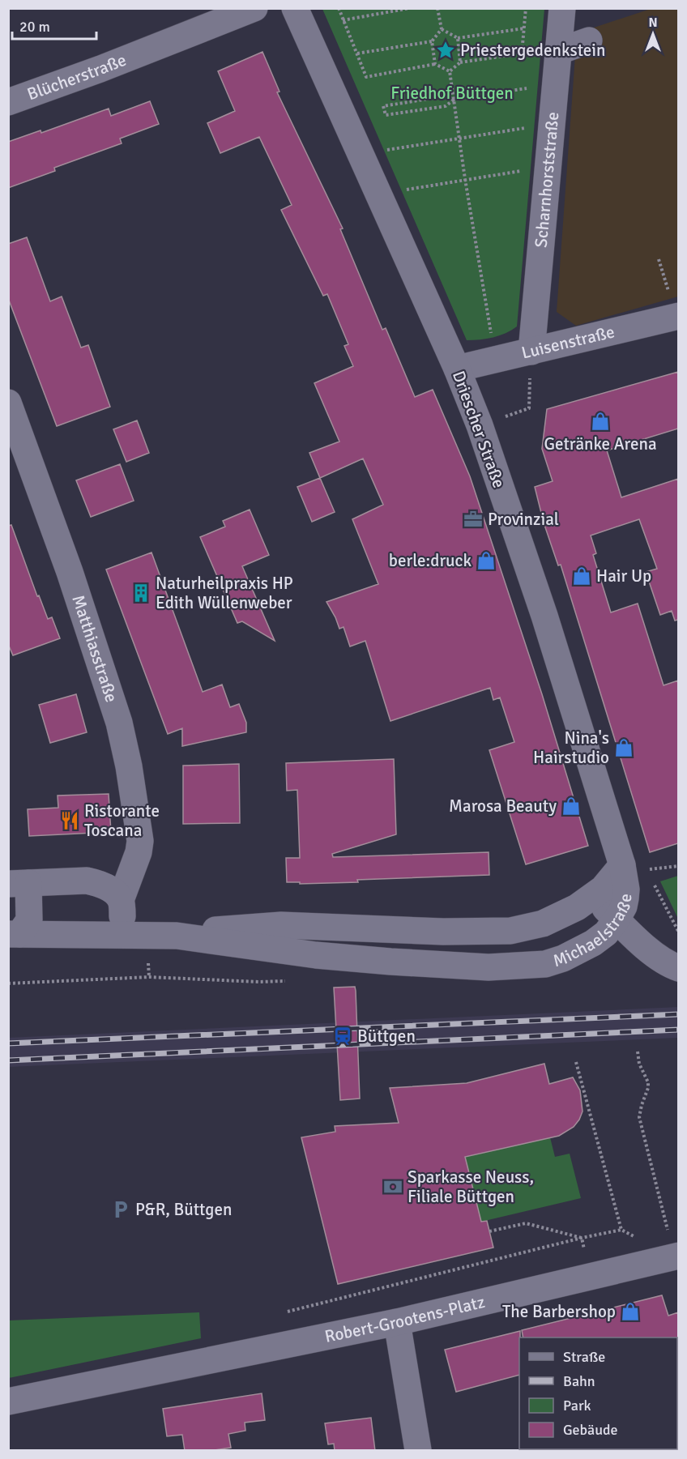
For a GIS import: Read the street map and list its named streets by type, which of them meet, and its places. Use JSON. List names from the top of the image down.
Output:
{
  "streets": {
    "street": [
      "Blücherstraße",
      "Scharnhorststraße",
      "Luisenstraße",
      "Driescher Straße",
      "Matthiasstraße",
      "Michaelstraße",
      "Robert-Grootens-Platz"
    ]
  },
  "crossings": [
    ["Scharnhorststraße", "Luisenstraße"],
    ["Luisenstraße", "Driescher Straße"],
    ["Driescher Straße", "Michaelstraße"],
    ["Matthiasstraße", "Michaelstraße"]
  ],
  "parks": ["Friedhof Büttgen"],
  "places": {
    "place": ["Priestergedenkstein"],
    "shop": [
      "Getränke Arena",
      "berle:druck",
      "Hair Up",
      "Nina's Hairstudio",
      "Marosa Beauty",
      "The Barbershop"
    ],
    "office": ["Provinzial"],
    "building": ["Naturheilpraxis HP Edith Wüllenweber"],
    "restaurant": ["Ristorante Toscana"],
    "station": ["Büttgen"],
    "bank": ["Sparkasse Neuss, Filiale Büttgen"],
    "parking": ["P&R, Büttgen"]
  },
  "legend": [
    "Straße",
    "Bahn",
    "Park",
    "Gebäude"
  ],
  "scale_bar": "20 m",
  "north": "top"
}
